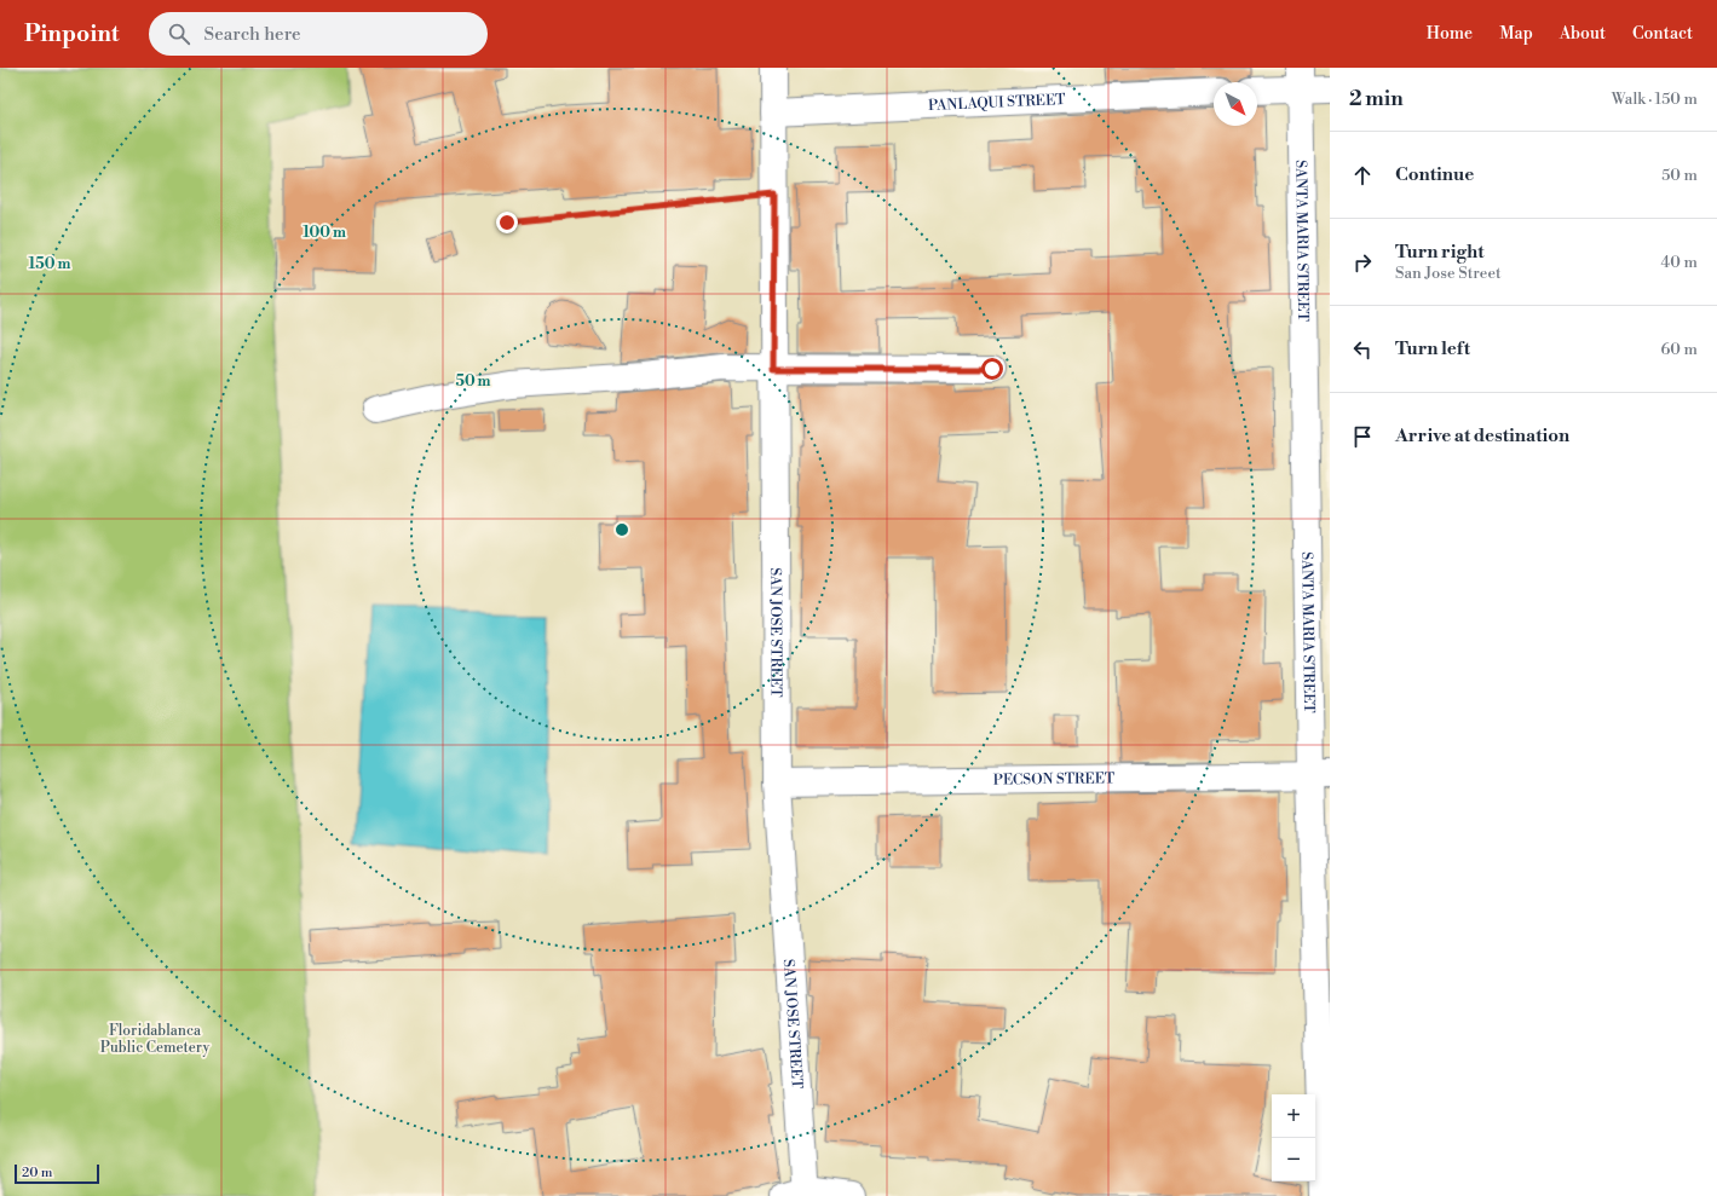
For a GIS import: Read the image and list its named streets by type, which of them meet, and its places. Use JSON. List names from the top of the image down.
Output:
{
  "streets": {
    "street": [
      "PANLAQUI STREET",
      "SANTA MARIA STREET",
      "SAN JOSE STREET",
      "PECSON STREET"
    ]
  },
  "crossings": [
    ["PANLAQUI STREET", "SAN JOSE STREET"],
    ["SANTA MARIA STREET", "PECSON STREET"],
    ["SAN JOSE STREET", "PECSON STREET"]
  ],
  "parks": ["Floridablanca Public Cemetery"],
  "scale_bar": "20 m",
  "north": "bottom right",
  "page": {
    "header": "Pinpoint",
    "search": "Search here",
    "nav": [
      "Home",
      "Map",
      "About",
      "Contact"
    ],
    "heading": ["2 min", "Walk · 150 m"],
    "list": [
      ["Continue", "50 m"],
      ["Turn right", "San Jose Street", "40 m"],
      ["Turn left", "60 m"],
      "Arrive at destination"
    ],
    "map_buttons": ["+", "−"],
    "scale": "20 m"
  },
  "rings": ["100 m", "150 m", "50 m"]
}
